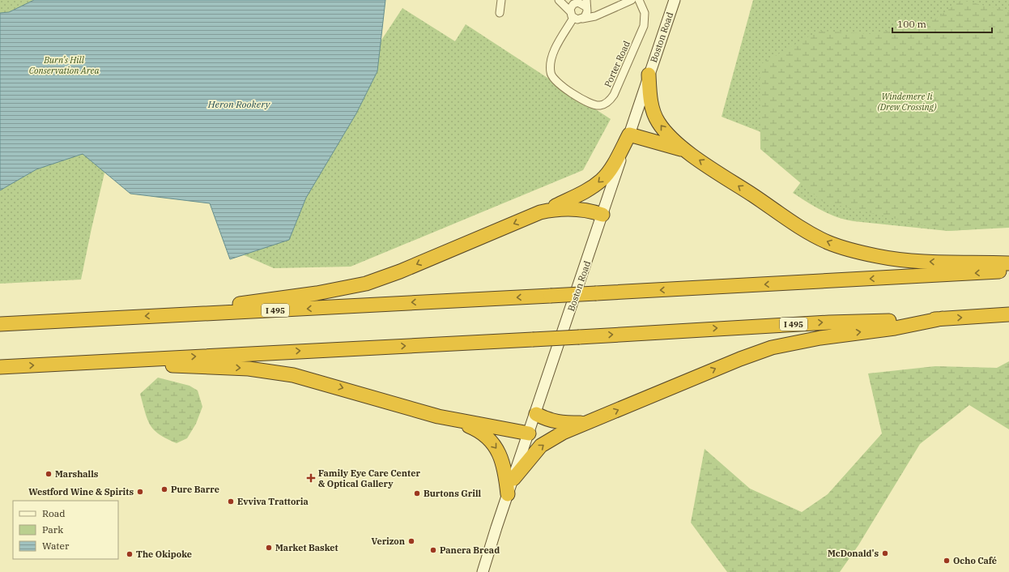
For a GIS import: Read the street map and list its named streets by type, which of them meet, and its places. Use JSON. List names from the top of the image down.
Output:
{
  "streets": {
    "highway": ["I 495"],
    "main road": ["Boston Road"],
    "street": ["Porter Road"]
  },
  "water": ["Heron Rookery"],
  "parks": ["Burn’s Hill Conservation Area", "Windemere Ii (Drew Crossing)"],
  "places": {
    "other": [
      "Marshalls",
      "Pure Barre",
      "Westford Wine & Spirits",
      "Burtons Grill",
      "Evviva Trattoria",
      "Verizon",
      "Market Basket",
      "Panera Bread",
      "McDonald's",
      "The Okipoke",
      "Ocho Café"
    ],
    "health": ["Family Eye Care Center & Optical Gallery"]
  },
  "legend": ["Road", "Park", "Water"],
  "scale_bar": "100 m"
}
